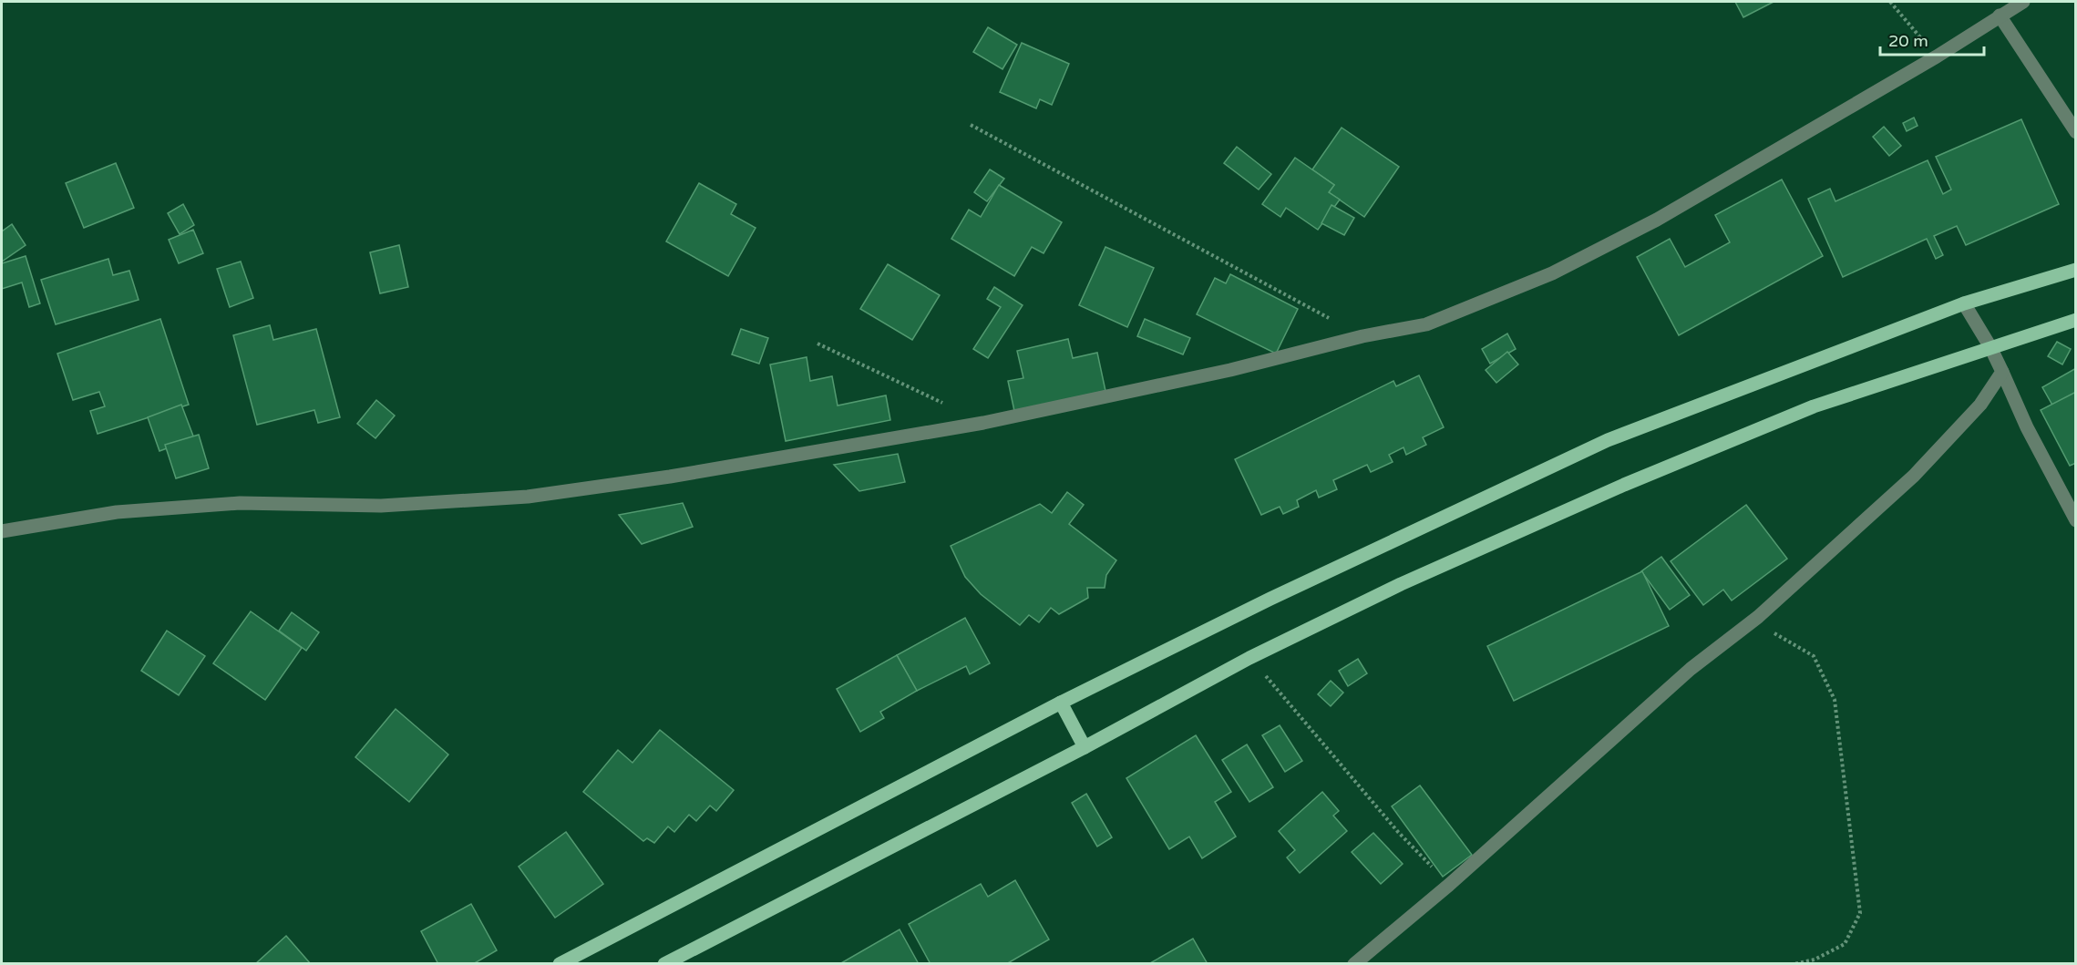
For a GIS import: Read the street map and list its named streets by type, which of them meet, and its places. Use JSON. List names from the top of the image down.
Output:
{
  "scale_bar": "20 m"
}
